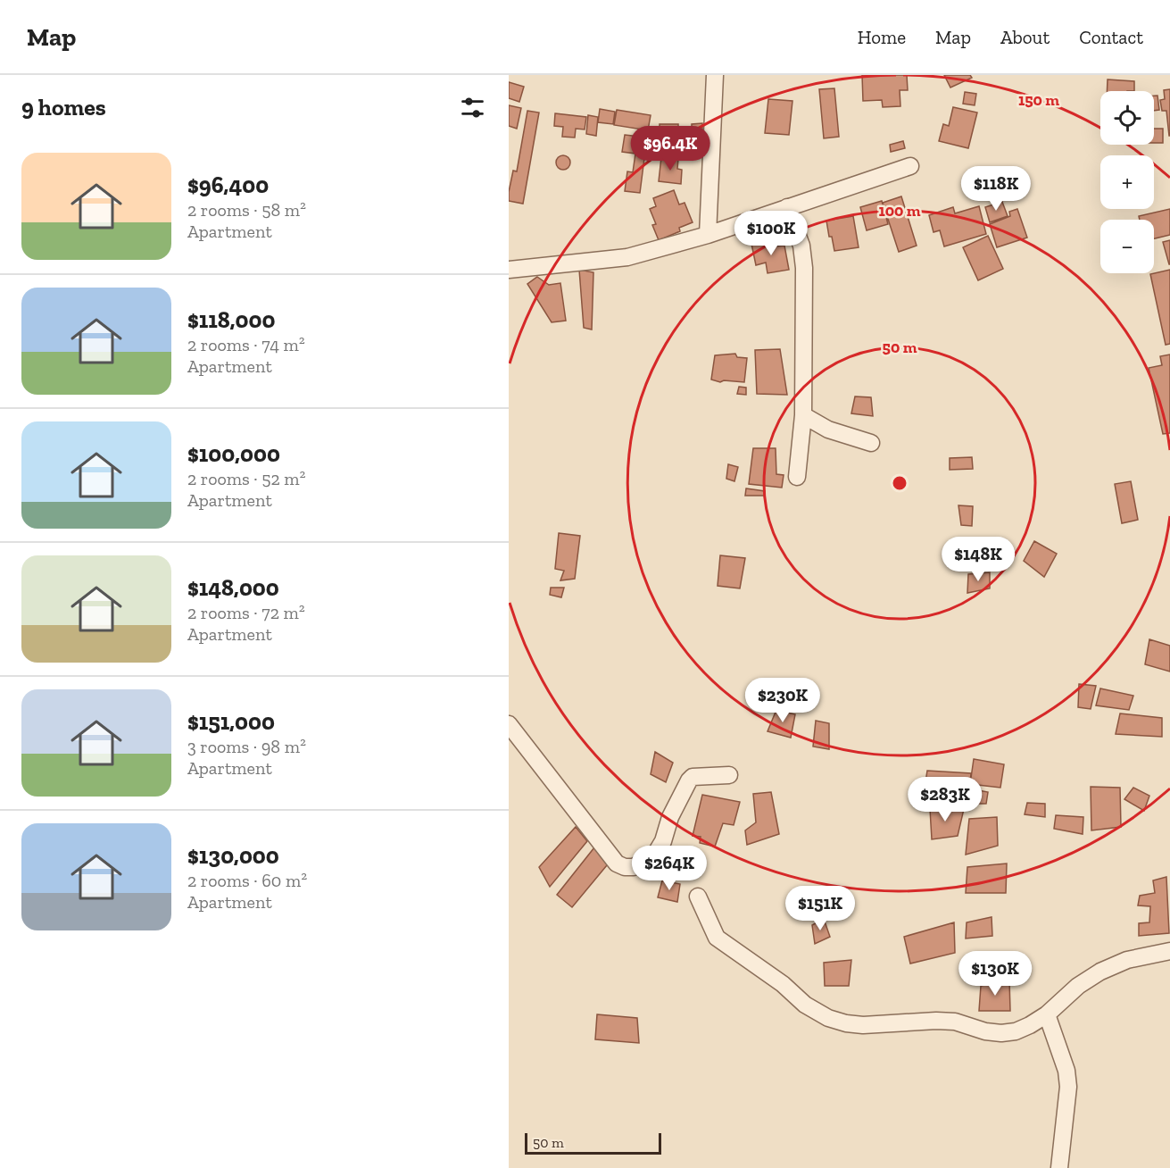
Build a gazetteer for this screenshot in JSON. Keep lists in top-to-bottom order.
{
  "scale_bar": "50 m",
  "page": {
    "header": "Map",
    "nav": [
      "Home",
      "Map",
      "About",
      "Contact"
    ],
    "heading": "9 homes",
    "map_buttons": ["+", "−"],
    "price": [
      "$96.4K",
      "$118K",
      "$100K",
      "$148K",
      "$230K",
      "$283K",
      "$264K",
      "$151K",
      "$130K"
    ],
    "list": [
      {
        "name": "$96,400",
        "note": "2 rooms · 58 m² · Apartment"
      },
      {
        "name": "$118,000",
        "note": "2 rooms · 74 m² · Apartment"
      },
      {
        "name": "$100,000",
        "note": "2 rooms · 52 m² · Apartment"
      },
      {
        "name": "$148,000",
        "note": "2 rooms · 72 m² · Apartment"
      },
      {
        "name": "$151,000",
        "note": "3 rooms · 98 m² · Apartment"
      },
      {
        "name": "$130,000",
        "note": "2 rooms · 60 m² · Apartment"
      }
    ],
    "scale": "50 m"
  },
  "rings": ["150 m", "100 m", "50 m"]
}
